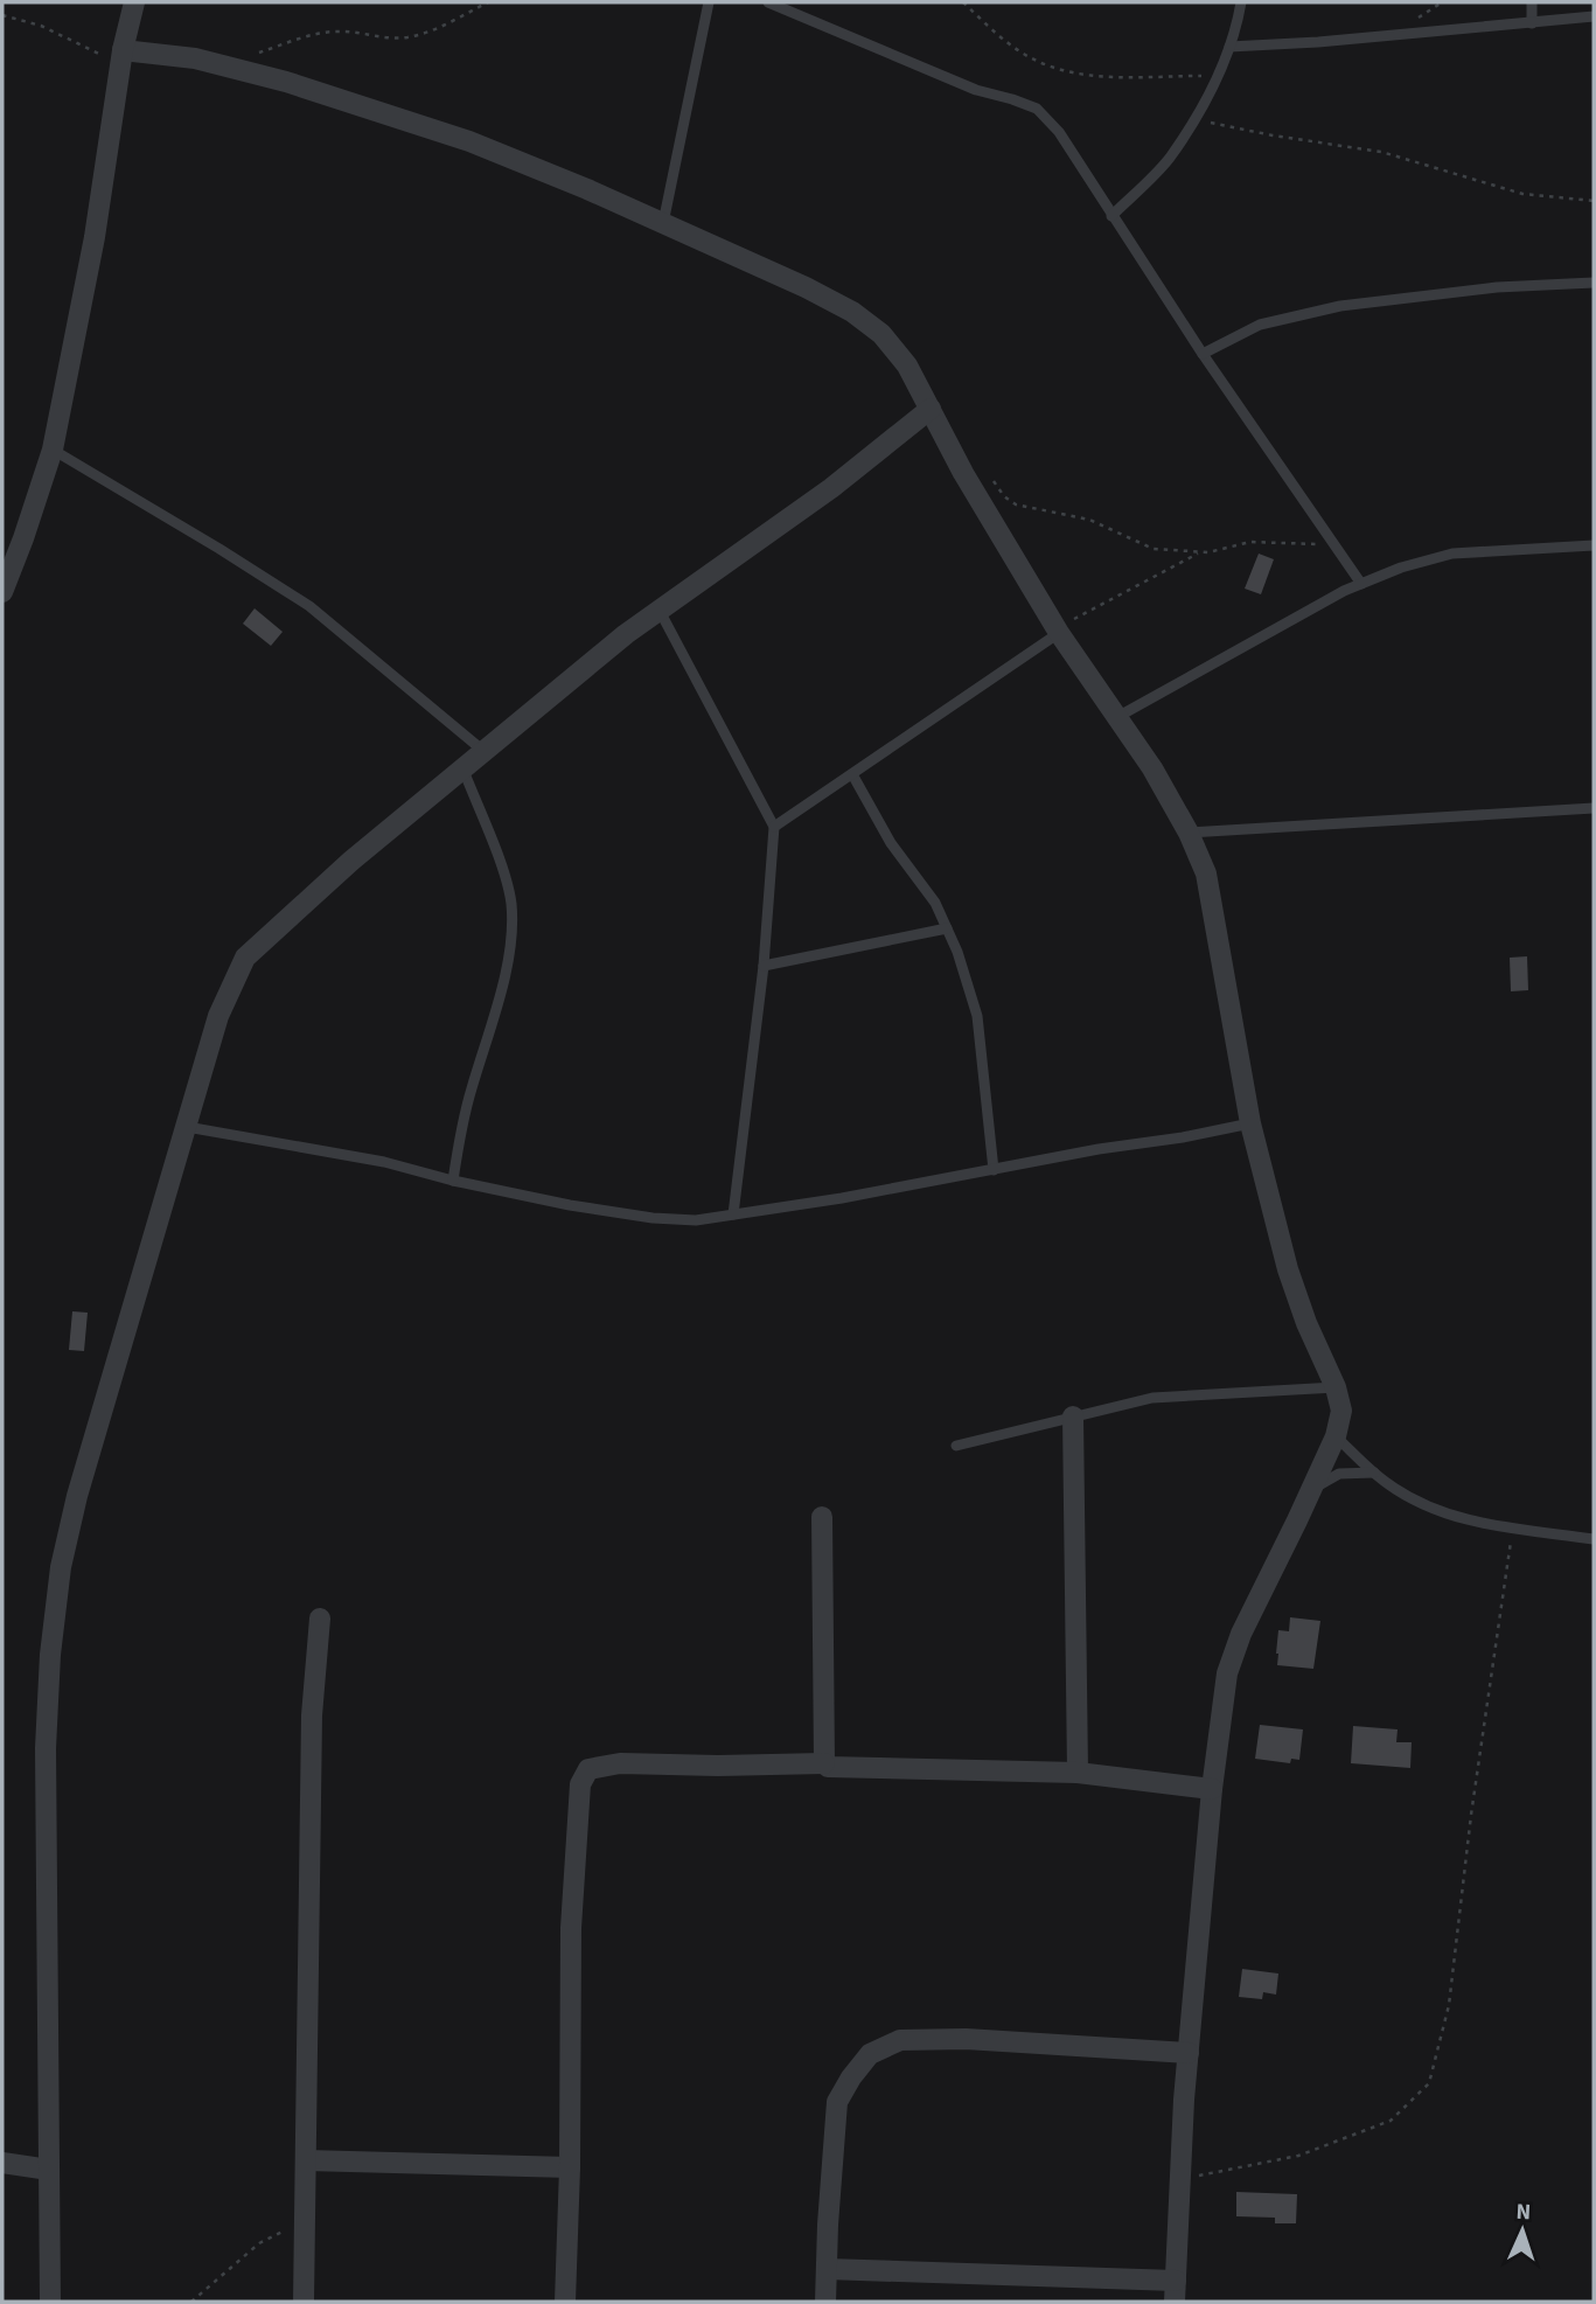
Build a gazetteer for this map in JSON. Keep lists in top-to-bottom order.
{
  "north": "top"
}
